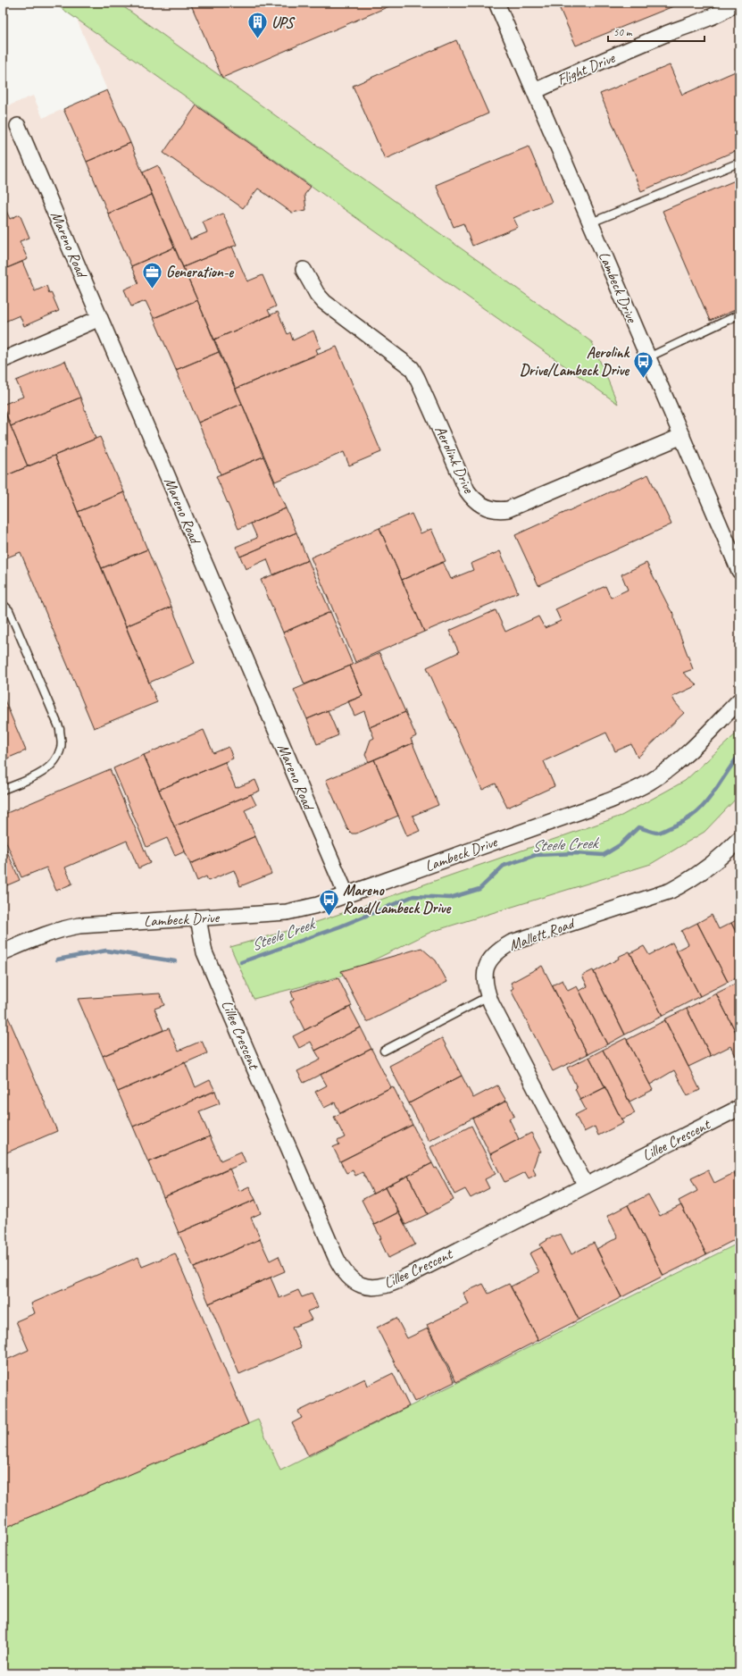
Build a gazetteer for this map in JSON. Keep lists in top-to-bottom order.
{
  "streets": {
    "street": [
      "Flight Drive",
      "Mareno Road",
      "Lambeck Drive",
      "Aerolink Drive",
      "Mallett Road",
      "Lillee Crescent"
    ]
  },
  "crossings": [
    ["Flight Drive", "Lambeck Drive"],
    ["Mareno Road", "Lambeck Drive"],
    ["Lambeck Drive", "Aerolink Drive"],
    ["Lambeck Drive", "Lillee Crescent"],
    ["Mallett Road", "Lillee Crescent"]
  ],
  "water": ["Steele Creek"],
  "places": {
    "building": ["UPS"],
    "office": ["Generation-e"],
    "bus stop": ["Aerolink Drive/Lambeck Drive", "Mareno Road/Lambeck Drive"]
  },
  "scale_bar": "50 m"
}
